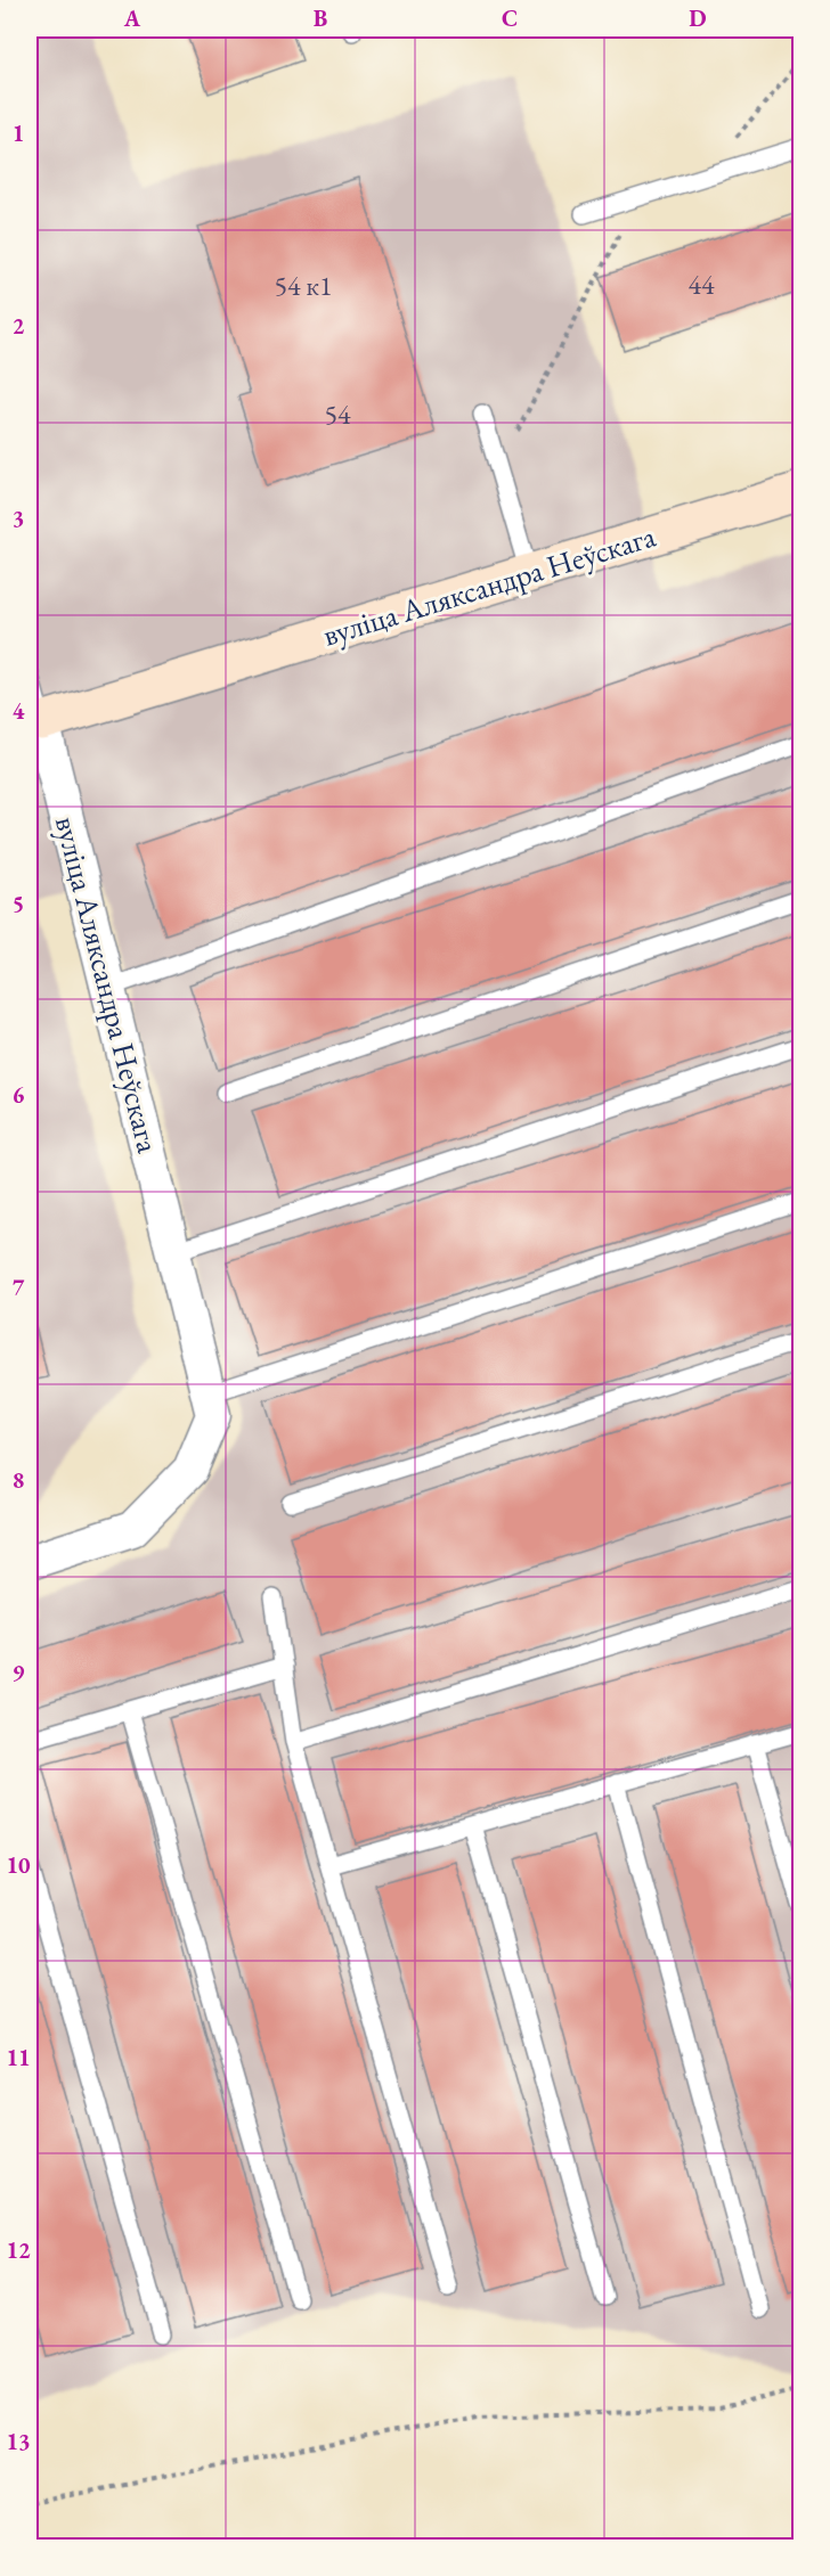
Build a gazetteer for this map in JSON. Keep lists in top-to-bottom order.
{
  "streets": {
    "street": ["вуліца Аляксандра Неўскага"]
  },
  "house_numbers": ["44", "54 к1", "54"],
  "grid": {
    "columns": [
      "A",
      "B",
      "C",
      "D"
    ],
    "rows": [
      "1",
      "2",
      "3",
      "4",
      "5",
      "6",
      "7",
      "8",
      "9",
      "10",
      "11",
      "12",
      "13"
    ]
  }
}
